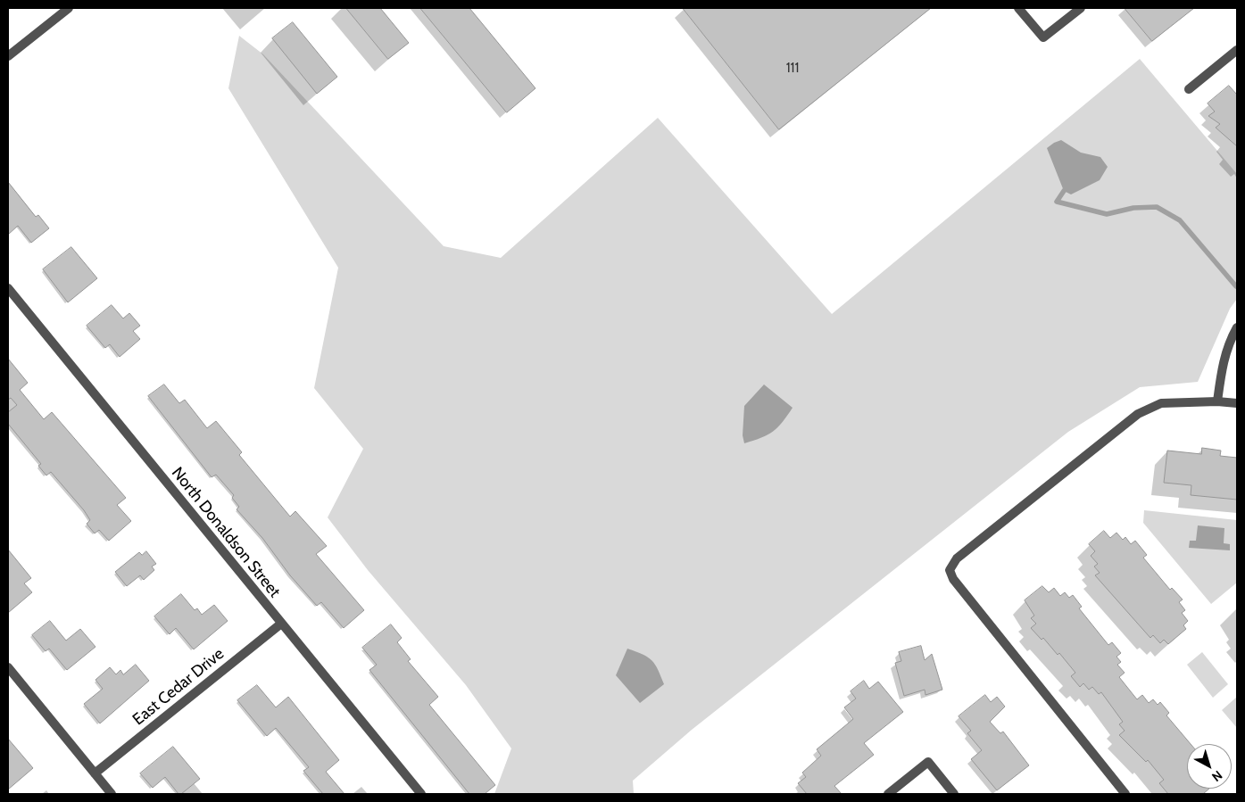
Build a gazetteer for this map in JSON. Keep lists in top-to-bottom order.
{
  "streets": {
    "street": ["North Donaldson Street", "East Cedar Drive"]
  },
  "crossings": [
    ["North Donaldson Street", "East Cedar Drive"]
  ],
  "house_numbers": ["111"],
  "north": "bottom right"
}
